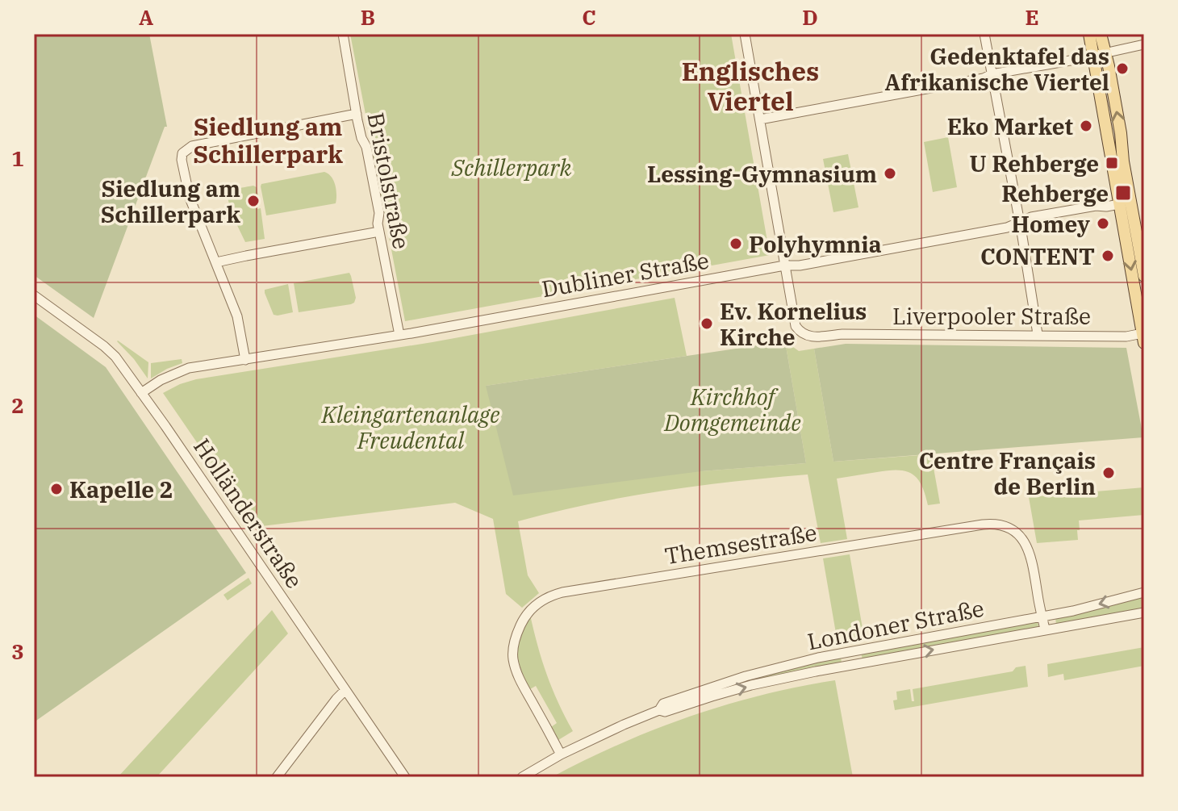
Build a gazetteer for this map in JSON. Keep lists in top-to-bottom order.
{
  "streets": {
    "street": [
      "Bristolstraße",
      "Dubliner Straße",
      "Liverpooler Straße",
      "Holländerstraße",
      "Themsestraße",
      "Londoner Straße"
    ]
  },
  "crossings": [
    ["Bristolstraße", "Dubliner Straße"],
    ["Dubliner Straße", "Liverpooler Straße"],
    ["Dubliner Straße", "Holländerstraße"],
    ["Themsestraße", "Londoner Straße"]
  ],
  "districts": ["Englisches Viertel", "Siedlung am Schillerpark"],
  "parks": ["Schillerpark", "Kirchhof Domgemeinde", "Kleingartenanlage Freudental"],
  "places": {
    "other": [
      "Gedenktafel das Afrikanische Viertel",
      "Eko Market",
      "Lessing-Gymnasium",
      "Siedlung am Schillerpark",
      "Homey",
      "Polyhymnia",
      "CONTENT",
      "Ev. Kornelius Kirche",
      "Centre Français de Berlin",
      "Kapelle 2"
    ],
    "transit": ["U Rehberge", "Rehberge"]
  },
  "grid": {
    "columns": [
      "A",
      "B",
      "C",
      "D",
      "E"
    ],
    "rows": ["1", "2", "3"]
  }
}
